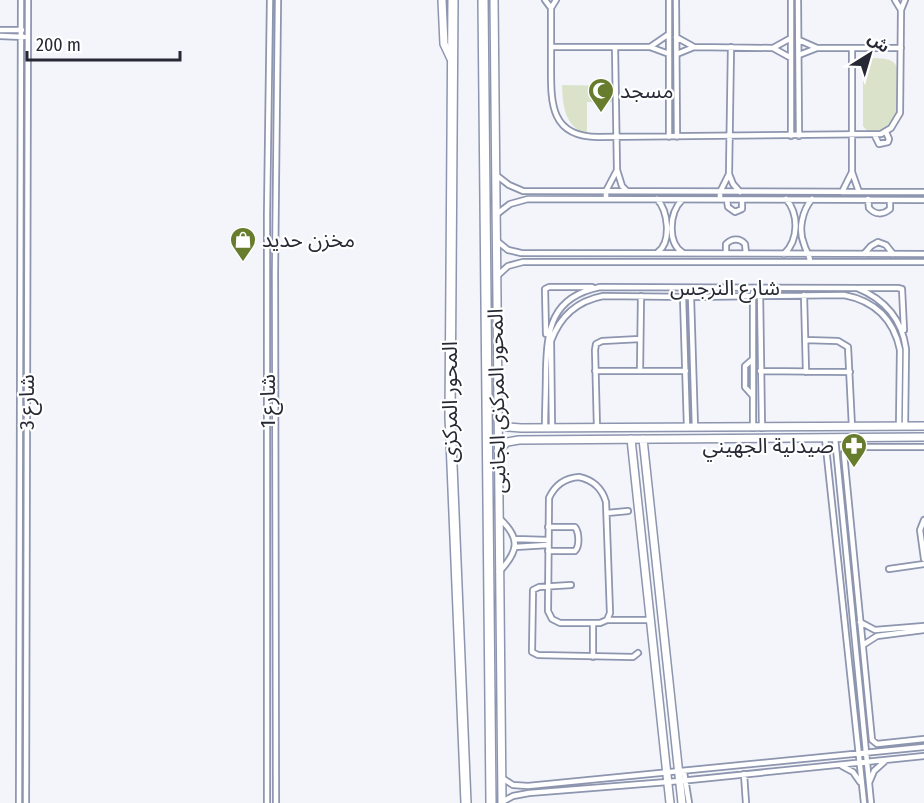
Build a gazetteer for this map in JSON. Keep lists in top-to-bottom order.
{
  "streets": {
    "highway": ["المحور المركزى"],
    "street": [
      "شارع النرجس",
      "شارع 1",
      "المحور المركزى الجانبى",
      "شارع 3"
    ]
  },
  "places": {
    "mosque": ["مسجد"],
    "shop": ["مخزن حديد"],
    "pharmacy": ["صيدلية الجهيني"]
  },
  "scale_bar": "200 m",
  "north": "top right"
}
